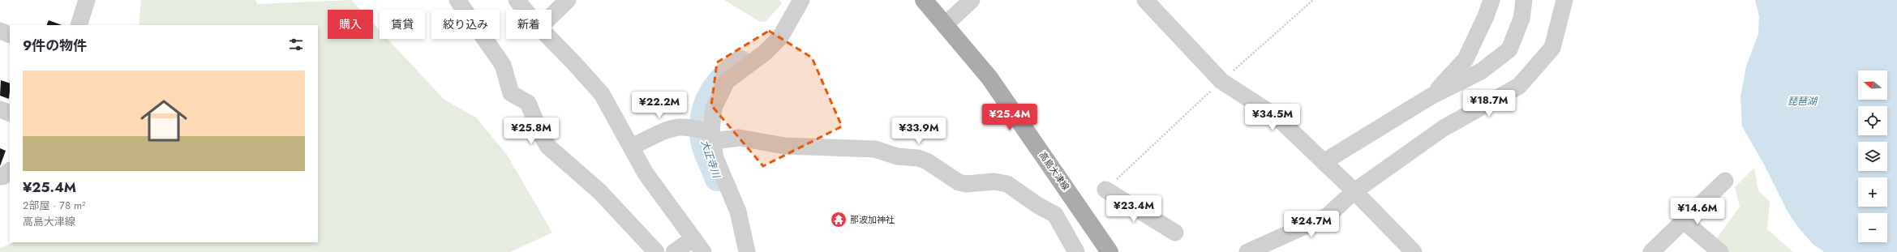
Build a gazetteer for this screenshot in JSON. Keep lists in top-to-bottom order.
{
  "streets": {
    "main road": ["高島大津線"]
  },
  "water": ["琵琶湖", "大正寺川"],
  "places": {
    "temple": ["那波加神社"]
  },
  "north": "left",
  "page": {
    "chip": [
      "購入",
      "賃貸",
      "絞り込み",
      "新着"
    ],
    "heading": "9件の物件",
    "list": [
      {
        "name": "¥25.4M",
        "note": "2部屋 · 78 m² · 高島大津線"
      }
    ],
    "map_buttons": ["+", "−"],
    "price": [
      "¥18.7M",
      "¥22.2M",
      "¥25.4M",
      "¥34.5M",
      "¥25.8M",
      "¥33.9M",
      "¥23.4M",
      "¥14.6M",
      "¥24.7M"
    ]
  }
}
